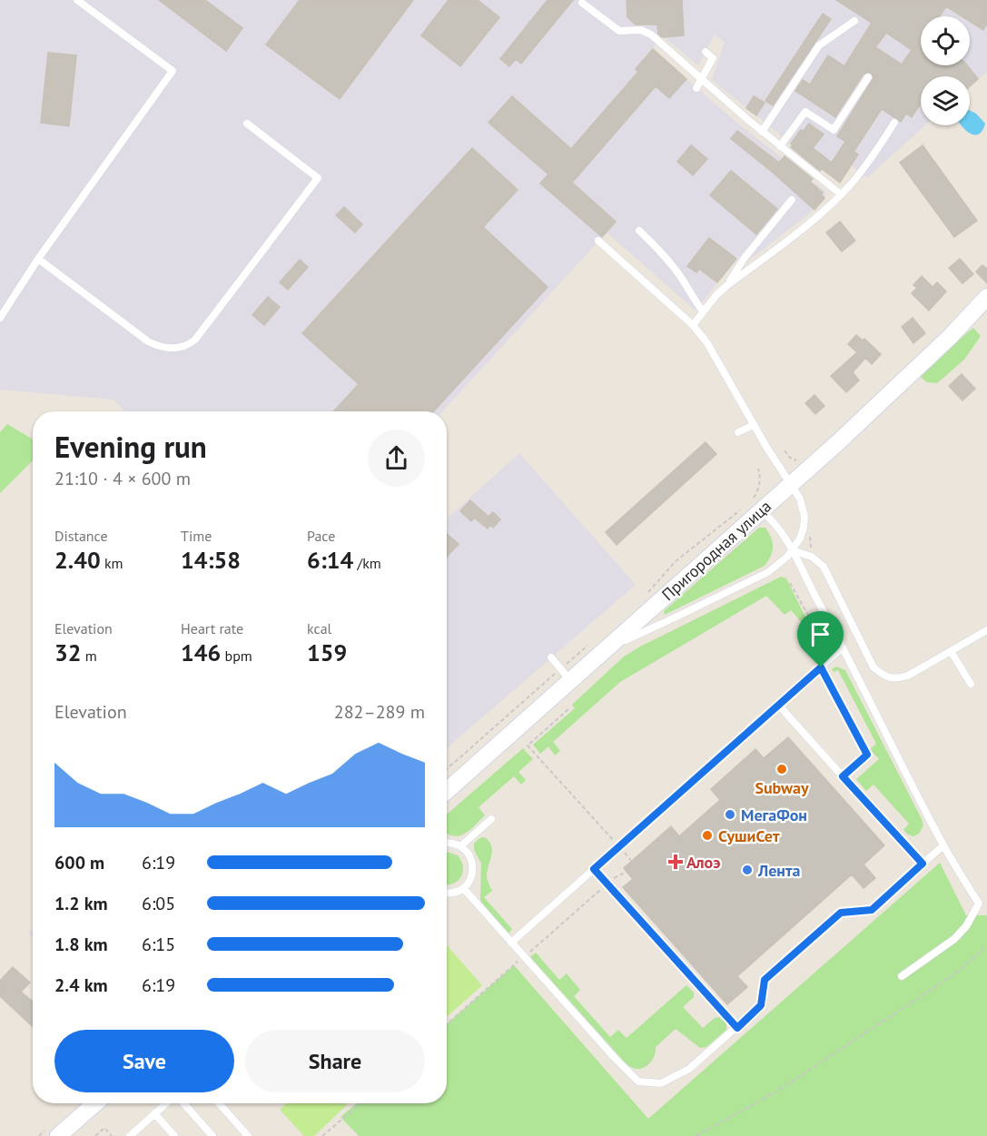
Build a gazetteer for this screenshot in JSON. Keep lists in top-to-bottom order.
{
  "streets": {
    "street": ["Пригородная улица"]
  },
  "places": {
    "other": [
      "Subway",
      "МегаФон",
      "СушиСет",
      "Лента"
    ],
    "health": ["Алоэ"]
  },
  "page": {
    "heading": ["Evening run", "21:10 · 4 × 600 m"],
    "stats": [
      ["Distance", "2.40 km"],
      ["Time", "14:58"],
      ["Pace", "6:14 /km"],
      ["Elevation", "32 m"],
      ["Heart rate", "146 bpm"],
      ["kcal", "159"]
    ],
    "chart": ["Elevation", "282–289 m"],
    "list": [
      {
        "name": "600 m",
        "note": "6:19"
      },
      {
        "name": "1.2 km",
        "note": "6:05"
      },
      {
        "name": "1.8 km",
        "note": "6:15"
      },
      {
        "name": "2.4 km",
        "note": "6:19"
      }
    ],
    "buttons": ["Save", "Share"]
  }
}
